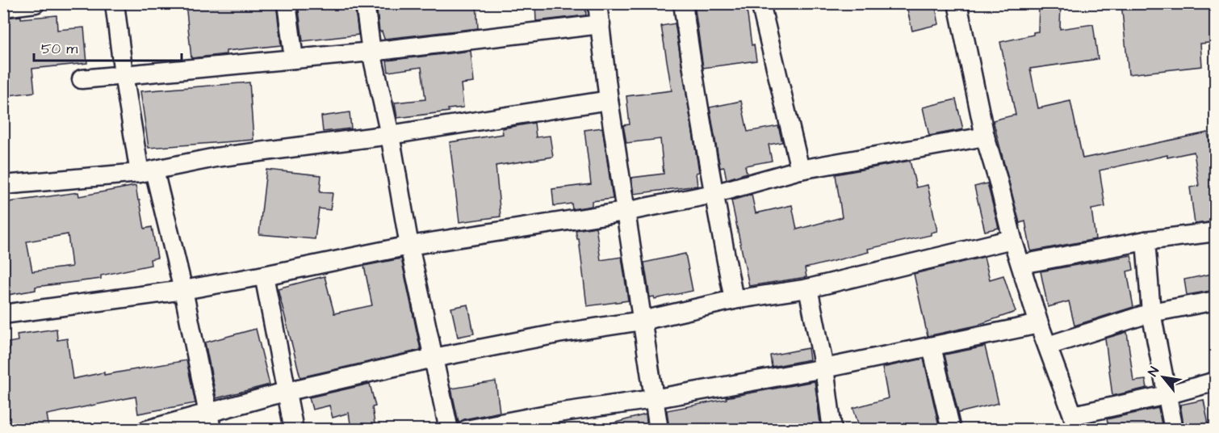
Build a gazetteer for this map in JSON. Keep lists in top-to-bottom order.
{
  "scale_bar": "50 m",
  "north": "top left"
}
